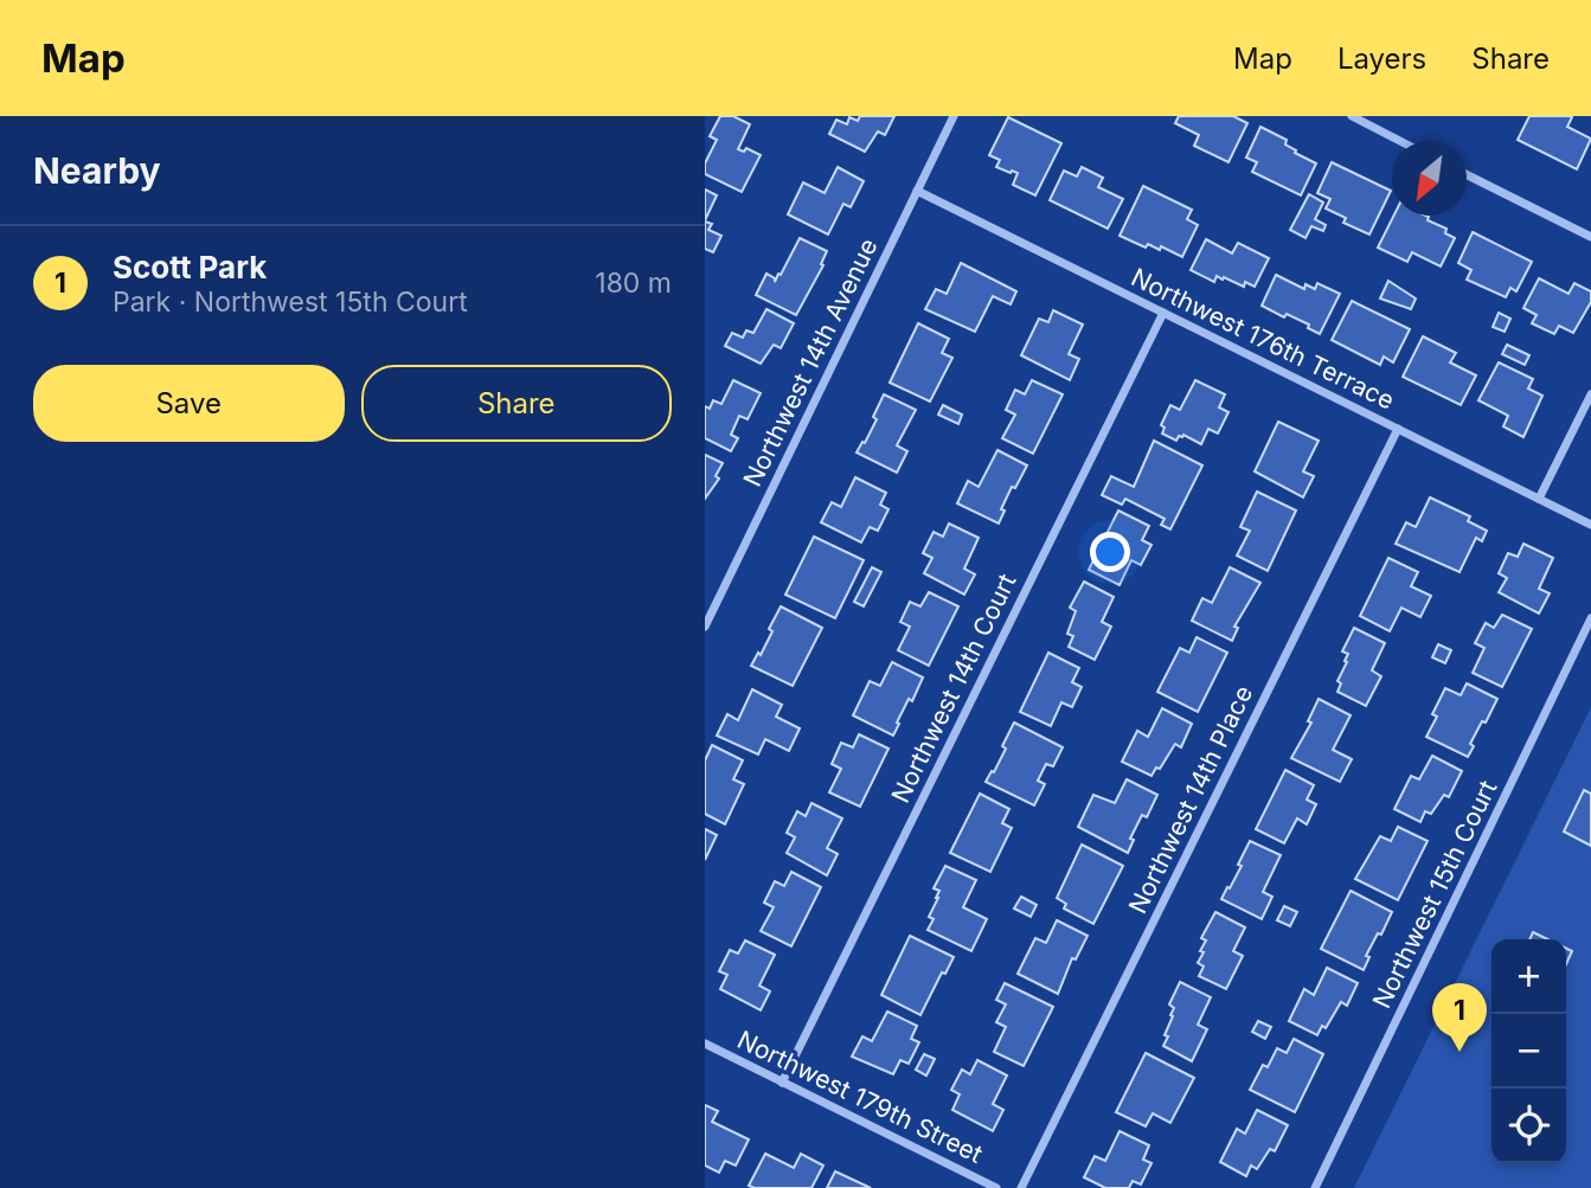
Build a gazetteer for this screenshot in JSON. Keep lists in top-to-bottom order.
{
  "streets": {
    "street": [
      "Northwest 176th Terrace",
      "Northwest 14th Avenue",
      "Northwest 14th Court",
      "Northwest 14th Place",
      "Northwest 15th Court",
      "Northwest 179th Street"
    ]
  },
  "crossings": [
    ["Northwest 176th Terrace", "Northwest 14th Avenue"],
    ["Northwest 176th Terrace", "Northwest 14th Court"],
    ["Northwest 176th Terrace", "Northwest 14th Place"],
    ["Northwest 14th Court", "Northwest 179th Street"]
  ],
  "north": "bottom left",
  "page": {
    "header": "Map",
    "nav": ["Map", "Layers", "Share"],
    "heading": "Nearby",
    "list": [
      {
        "mark": "1",
        "name": "Scott Park",
        "note": "Park · Northwest 15th Court",
        "value": "180 m"
      }
    ],
    "buttons": ["Save", "Share"],
    "map_buttons": ["+", "−"],
    "pins": "1"
  }
}
